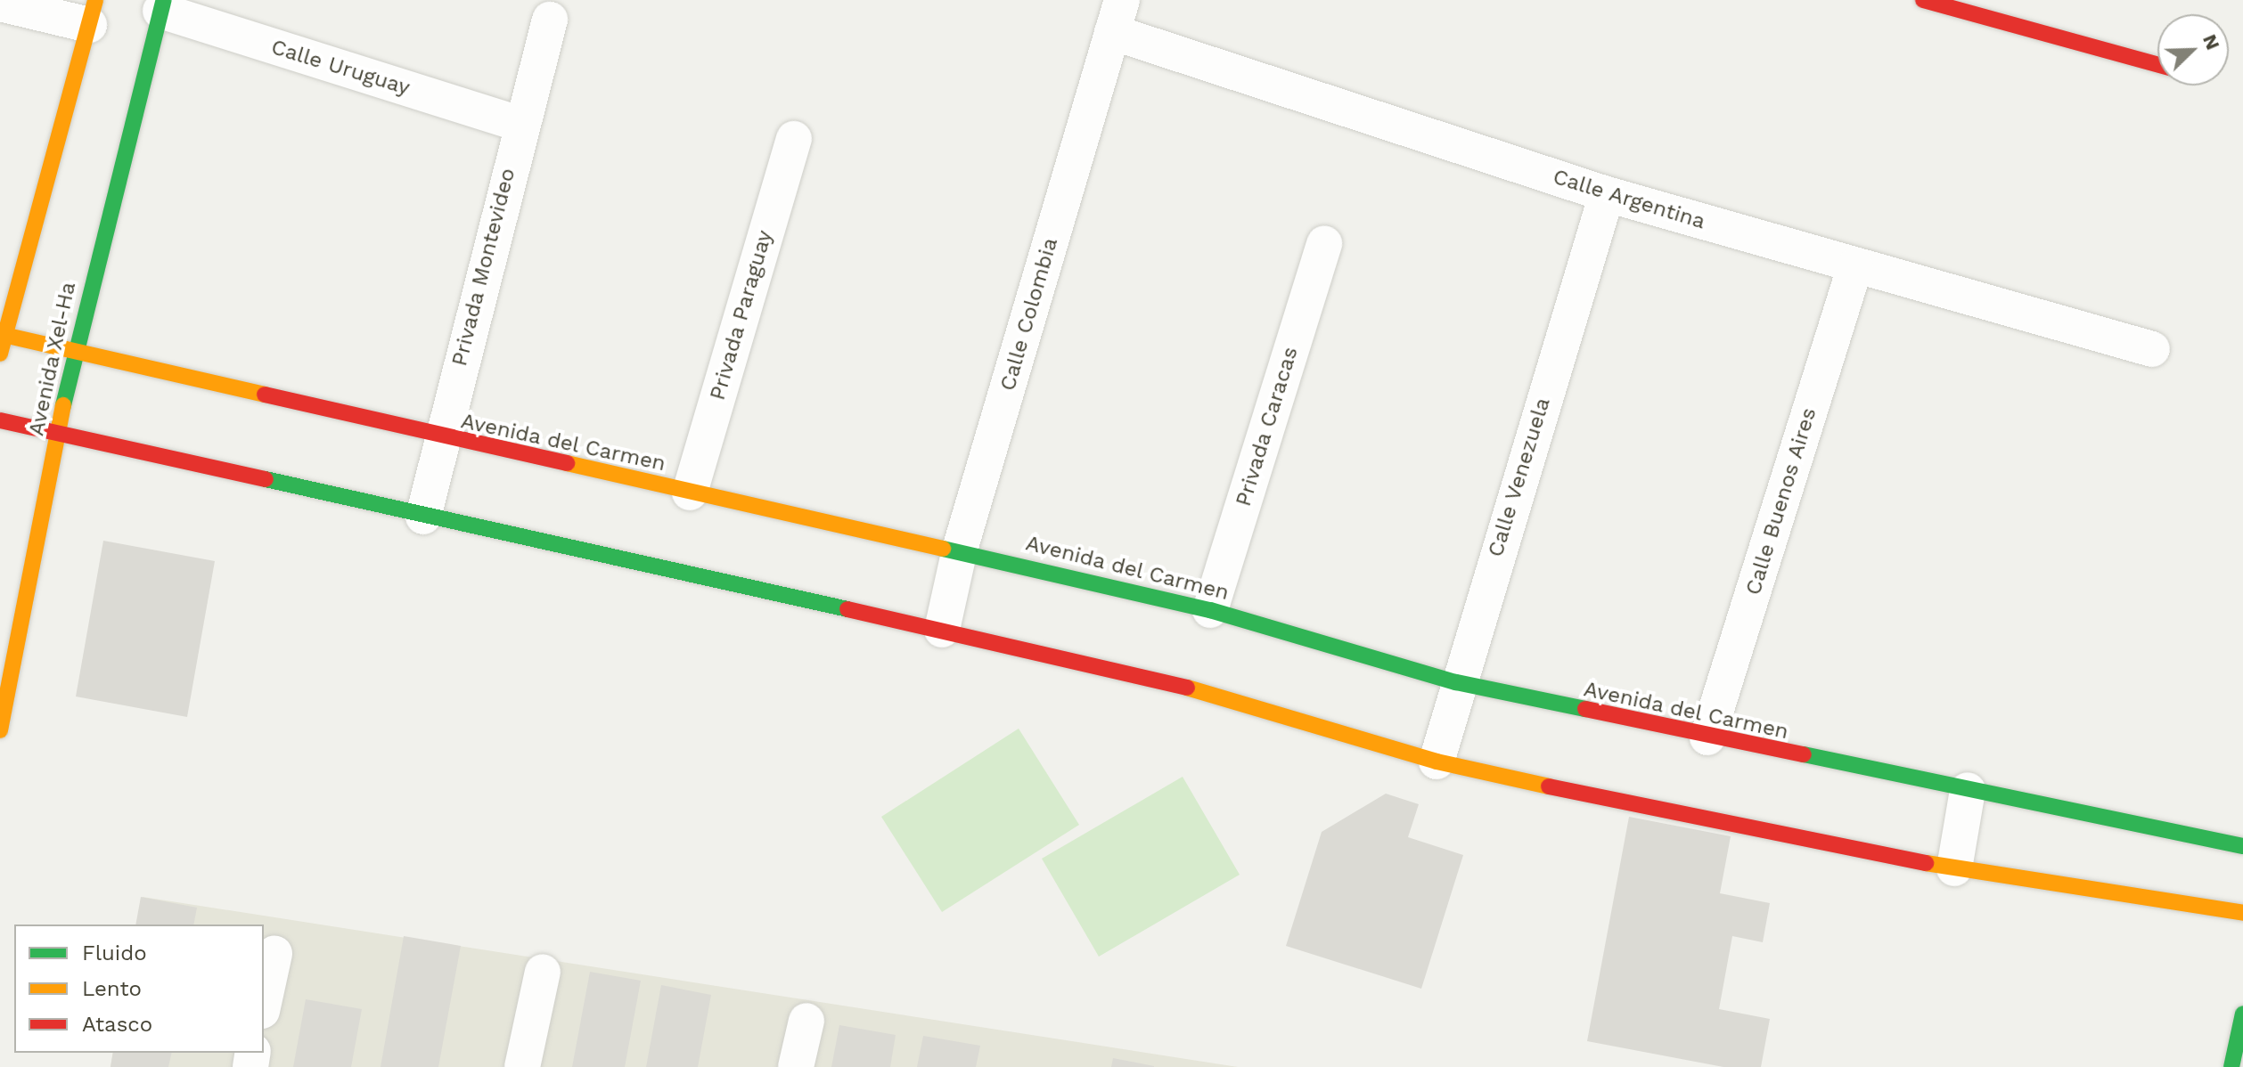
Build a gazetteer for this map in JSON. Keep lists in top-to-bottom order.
{
  "streets": {
    "street": [
      "Calle Uruguay",
      "Calle Argentina",
      "Privada Montevideo",
      "Calle Colombia",
      "Privada Paraguay",
      "Avenida Xel-Ha",
      "Privada Caracas",
      "Avenida del Carmen",
      "Calle Venezuela",
      "Calle Buenos Aires"
    ]
  },
  "crossings": [
    ["Calle Uruguay", "Privada Montevideo"],
    ["Calle Uruguay", "Avenida Xel-Ha"],
    ["Calle Argentina", "Calle Colombia"],
    ["Calle Argentina", "Calle Venezuela"],
    ["Calle Argentina", "Calle Buenos Aires"],
    ["Privada Montevideo", "Avenida del Carmen"],
    ["Calle Colombia", "Avenida del Carmen"],
    ["Privada Paraguay", "Avenida del Carmen"],
    ["Avenida Xel-Ha", "Avenida del Carmen"],
    ["Privada Caracas", "Avenida del Carmen"],
    ["Avenida del Carmen", "Calle Venezuela"],
    ["Avenida del Carmen", "Calle Buenos Aires"]
  ],
  "legend": ["Fluido", "Lento", "Atasco"],
  "north": "top right"
}
